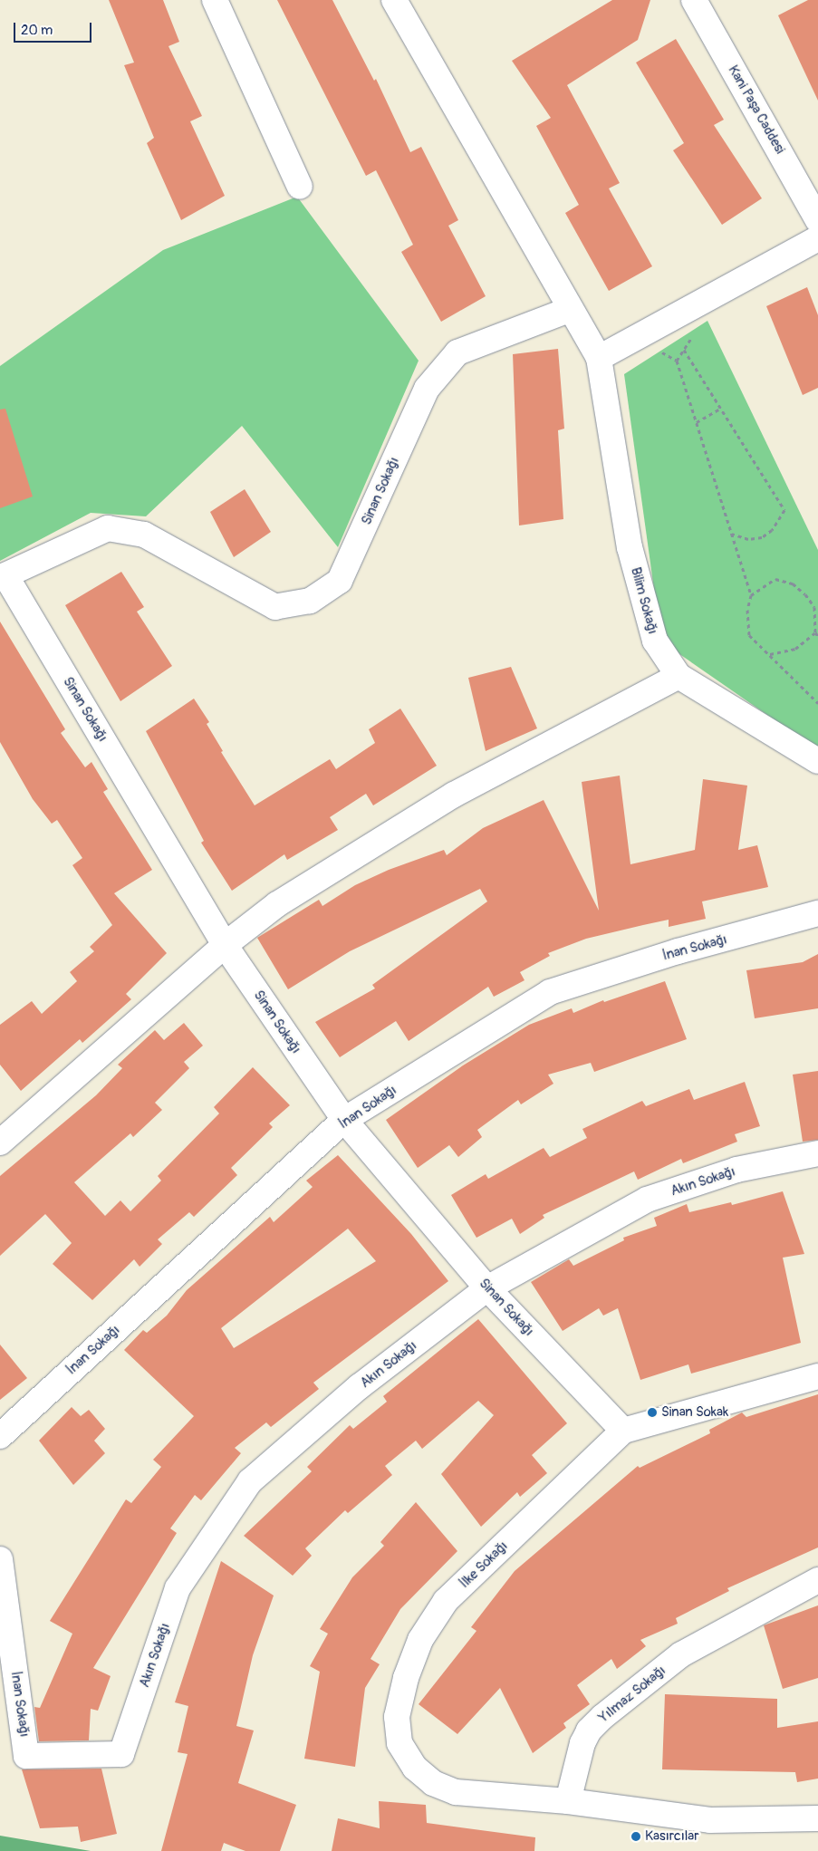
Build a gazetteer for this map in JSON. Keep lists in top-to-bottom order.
{
  "streets": {
    "street": [
      "Kani Paşa Caddesi",
      "Sinan Sokağı",
      "Bilim Sokağı",
      "İnan Sokağı",
      "Akın Sokağı",
      "İlke Sokağı",
      "Yılmaz Sokağı"
    ]
  },
  "crossings": [
    ["Sinan Sokağı", "İnan Sokağı"],
    ["Sinan Sokağı", "Akın Sokağı"],
    ["Sinan Sokağı", "İlke Sokağı"],
    ["İnan Sokağı", "Akın Sokağı"],
    ["İlke Sokağı", "Yılmaz Sokağı"]
  ],
  "places": ["Sinan Sokak", "Kasırcılar"],
  "scale_bar": "20 m"
}
